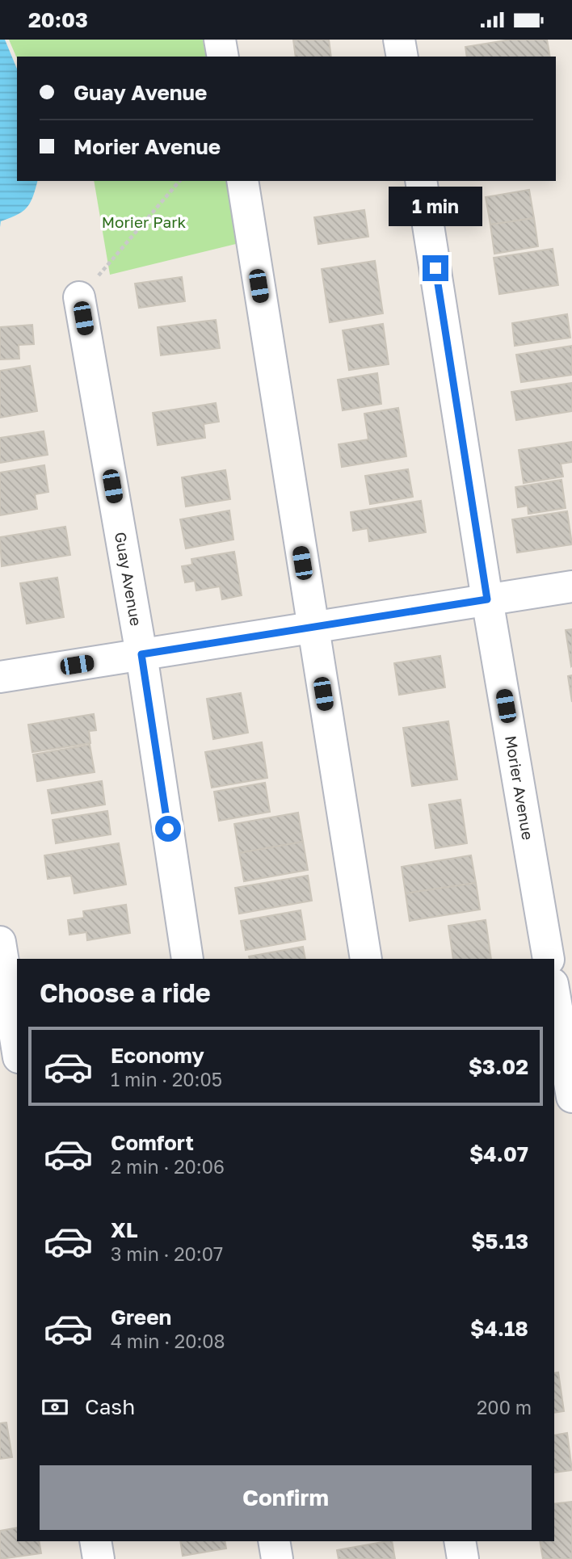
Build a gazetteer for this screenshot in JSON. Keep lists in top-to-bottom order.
{
  "streets": {
    "street": ["Guay Avenue", "Morier Avenue"]
  },
  "parks": ["Morier Park"],
  "page": {
    "status": "20:03",
    "banner": ["Guay Avenue", "Morier Avenue"],
    "bubble": "1 min",
    "heading": "Choose a ride",
    "list": [
      {
        "name": "Economy",
        "note": "1 min · 20:05",
        "value": "$3.02"
      },
      {
        "name": "Comfort",
        "note": "2 min · 20:06",
        "value": "$4.07"
      },
      {
        "name": "XL",
        "note": "3 min · 20:07",
        "value": "$5.13"
      },
      {
        "name": "Green",
        "note": "4 min · 20:08",
        "value": "$4.18"
      }
    ],
    "pay": ["Cash", "200 m"],
    "buttons": "Confirm"
  }
}
